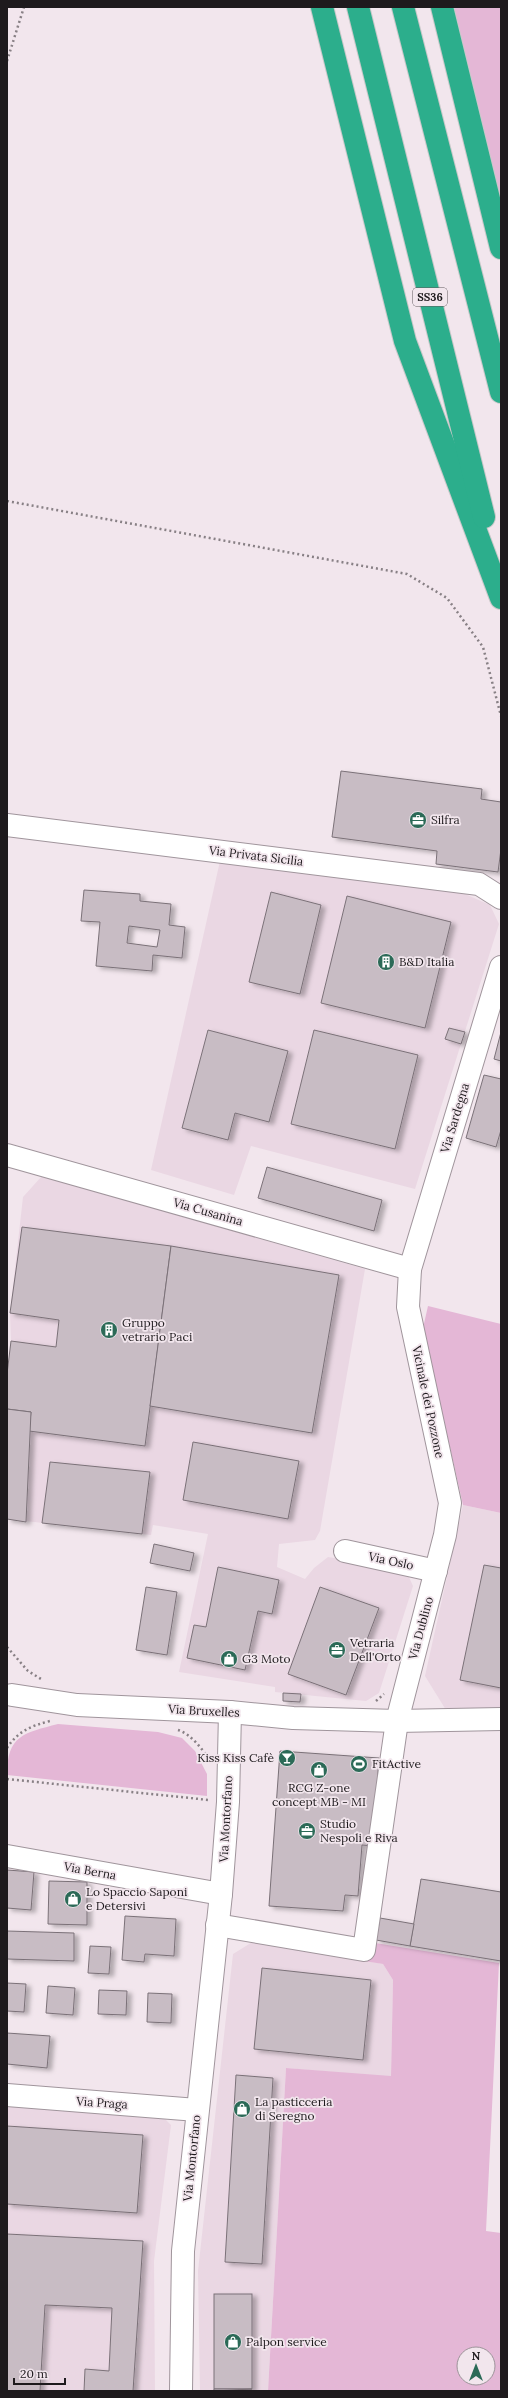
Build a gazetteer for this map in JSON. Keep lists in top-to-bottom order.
{
  "streets": {
    "highway": ["SS36"],
    "street": [
      "Via Privata Sicilia",
      "Via Sardegna",
      "Via Cusanina",
      "Vicinale dei Pozzone",
      "Via Oslo",
      "Via Dublino",
      "Via Bruxelles",
      "Via Montorfano",
      "Via Berna",
      "Via Praga"
    ]
  },
  "crossings": [
    ["Via Sardegna", "Via Cusanina"],
    ["Via Sardegna", "Vicinale dei Pozzone"],
    ["Via Cusanina", "Vicinale dei Pozzone"],
    ["Vicinale dei Pozzone", "Via Dublino"],
    ["Via Oslo", "Via Dublino"],
    ["Via Dublino", "Via Bruxelles"],
    ["Via Bruxelles", "Via Montorfano"],
    ["Via Montorfano", "Via Berna"],
    ["Via Montorfano", "Via Praga"]
  ],
  "places": {
    "office": ["Silfra", "Vetraria Dell'Orto", "Studio Nespoli e Riva"],
    "building": ["B&D Italia", "Gruppo vetrario Paci"],
    "shop": [
      "G3 Moto",
      "RCG Z-one concept MB - MI",
      "Lo Spaccio Saponi e Detersivi",
      "La pasticceria di Seregno",
      "Palpon service"
    ],
    "bar": ["Kiss Kiss Cafè"],
    "sports": ["FitActive"]
  },
  "scale_bar": "20 m",
  "north": "top"
}
